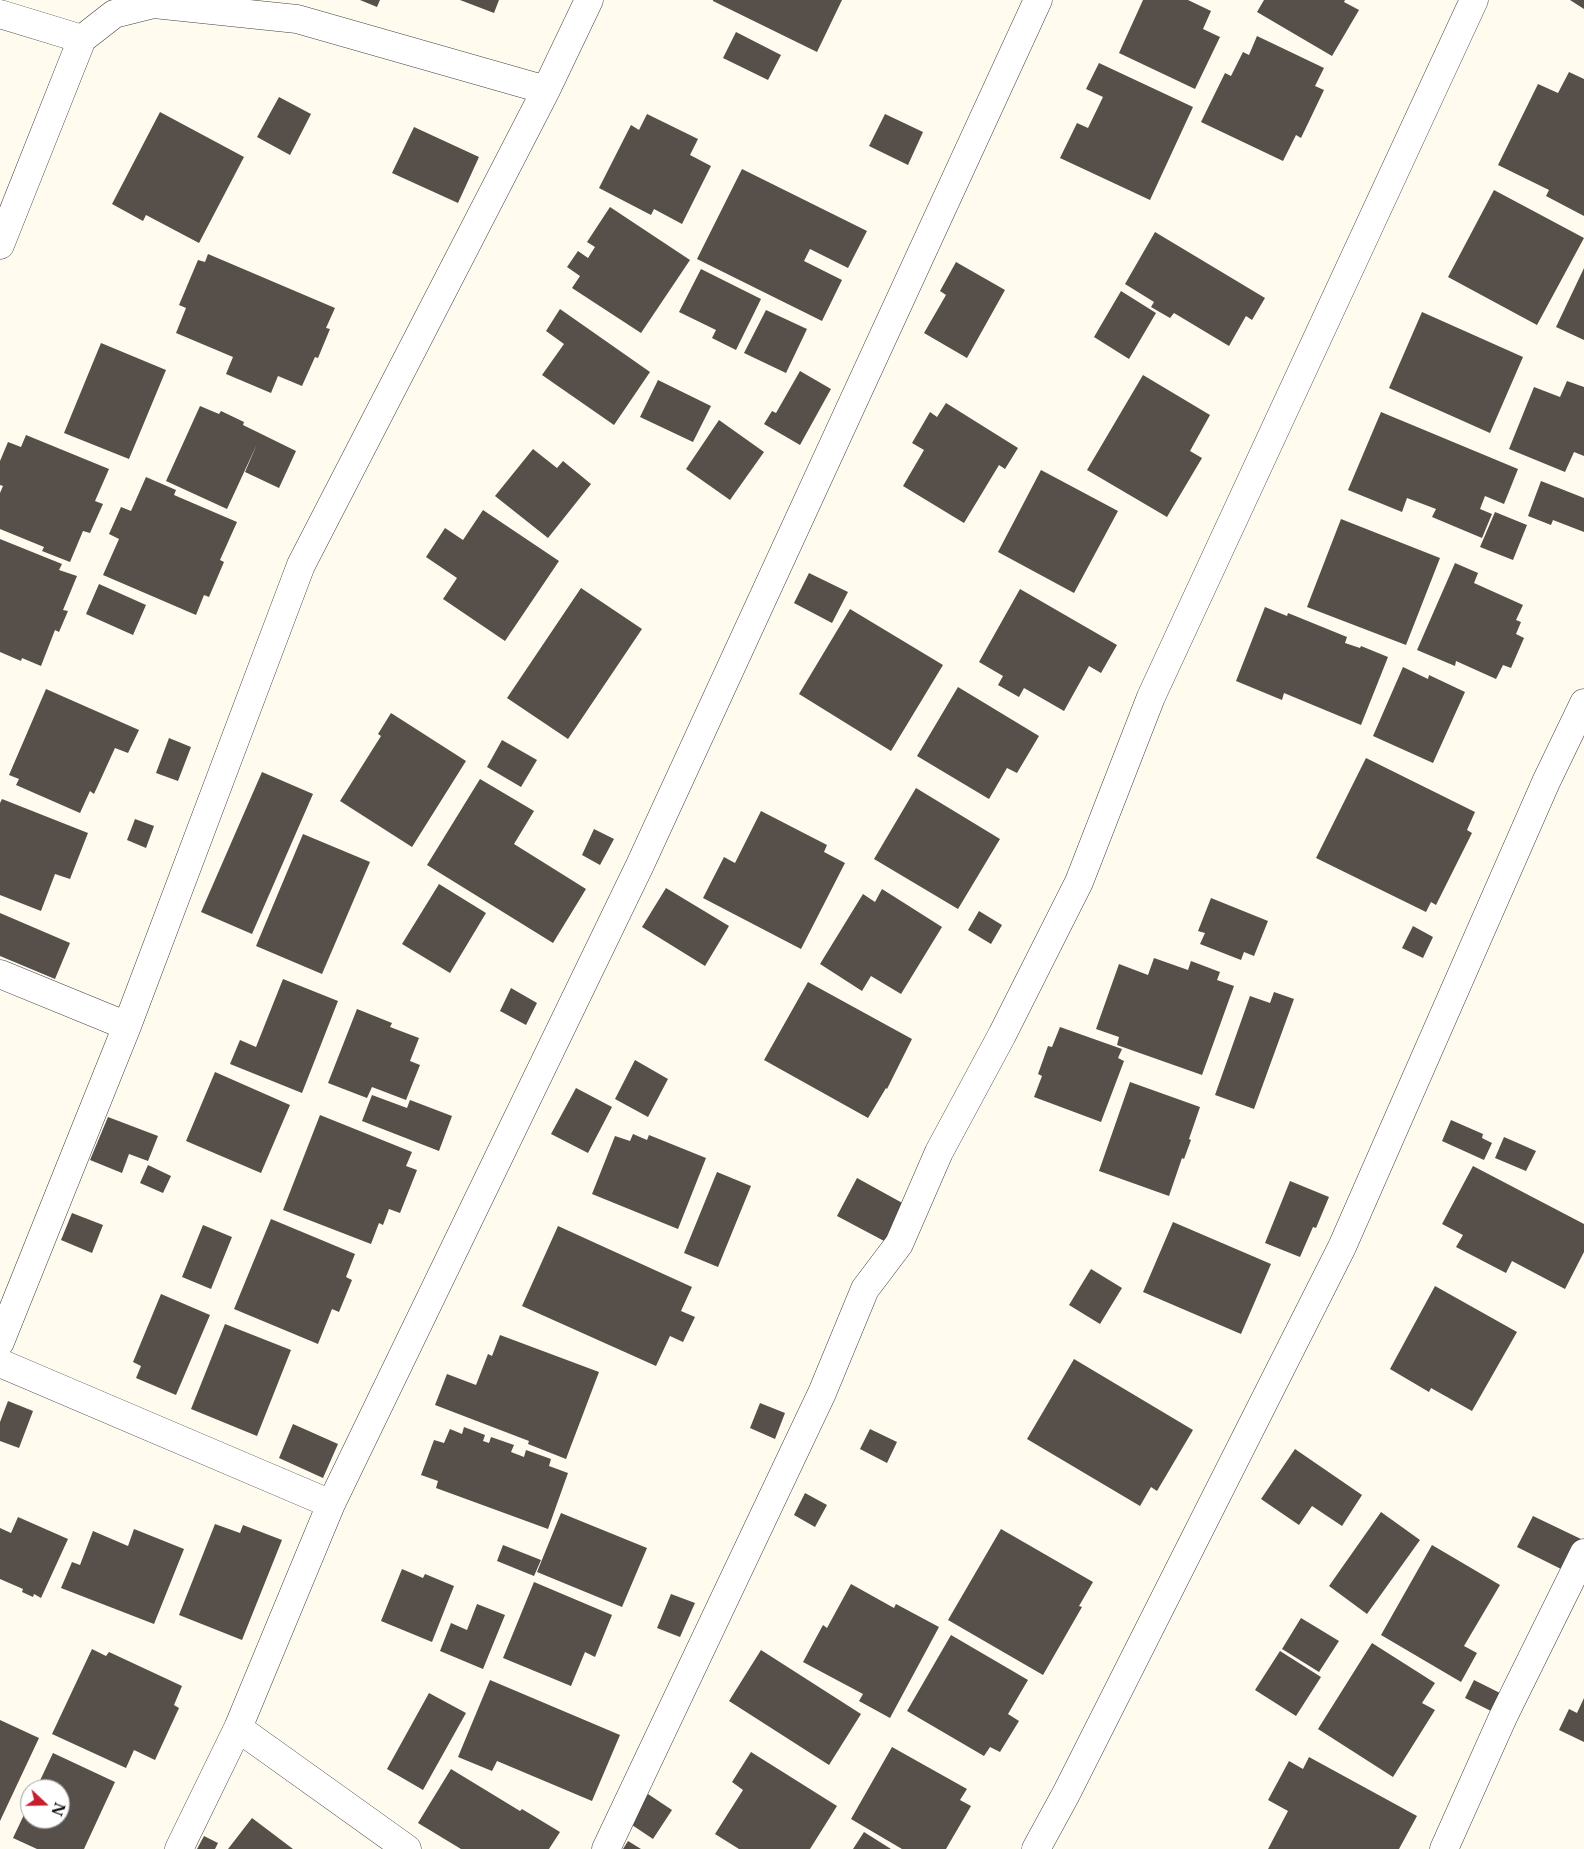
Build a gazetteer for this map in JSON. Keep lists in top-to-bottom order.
{
  "north": "right"
}
